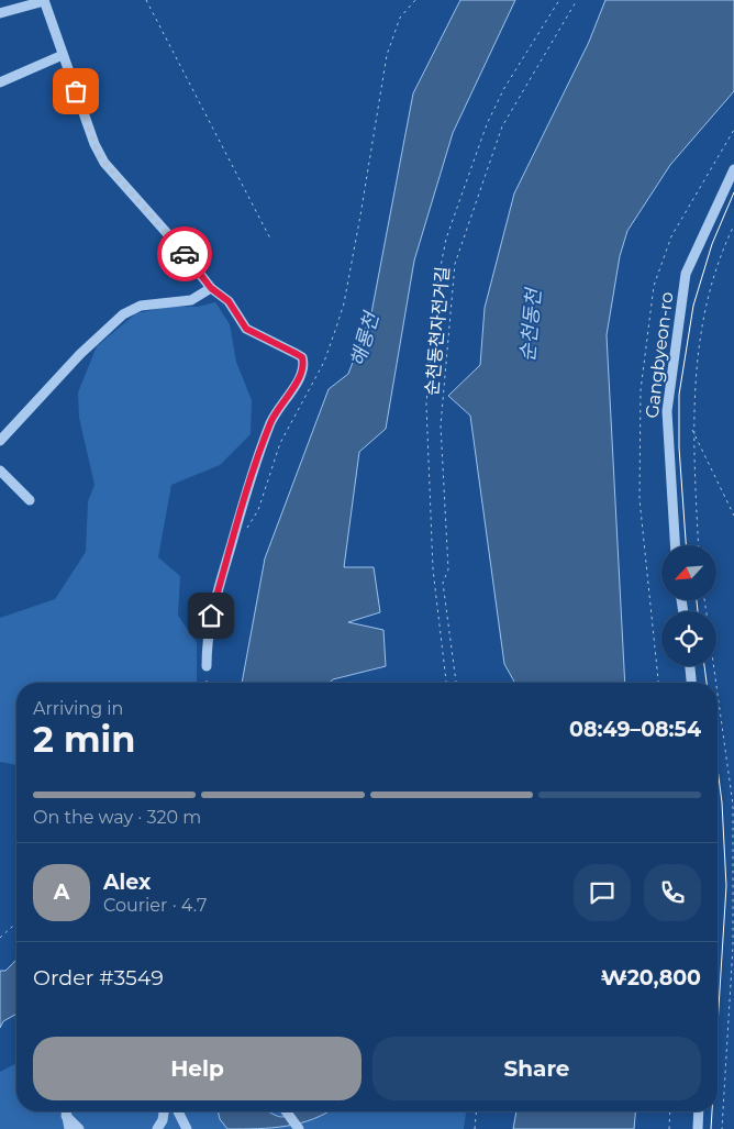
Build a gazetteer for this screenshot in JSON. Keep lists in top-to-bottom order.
{
  "streets": {
    "street": ["Gangbyeon-ro"],
    "path": ["순천동천자전거길"]
  },
  "water": ["순천동천", "해룡천"],
  "north": "bottom left",
  "page": {
    "heading": ["2 min", "Arriving in", "08:49–08:54"],
    "panel": [
      "Alex",
      "Courier · 4.7",
      "Order #3549",
      "₩20,800"
    ],
    "bar": "On the way · 320 m",
    "round": "A",
    "buttons": ["Help", "Share"]
  }
}
